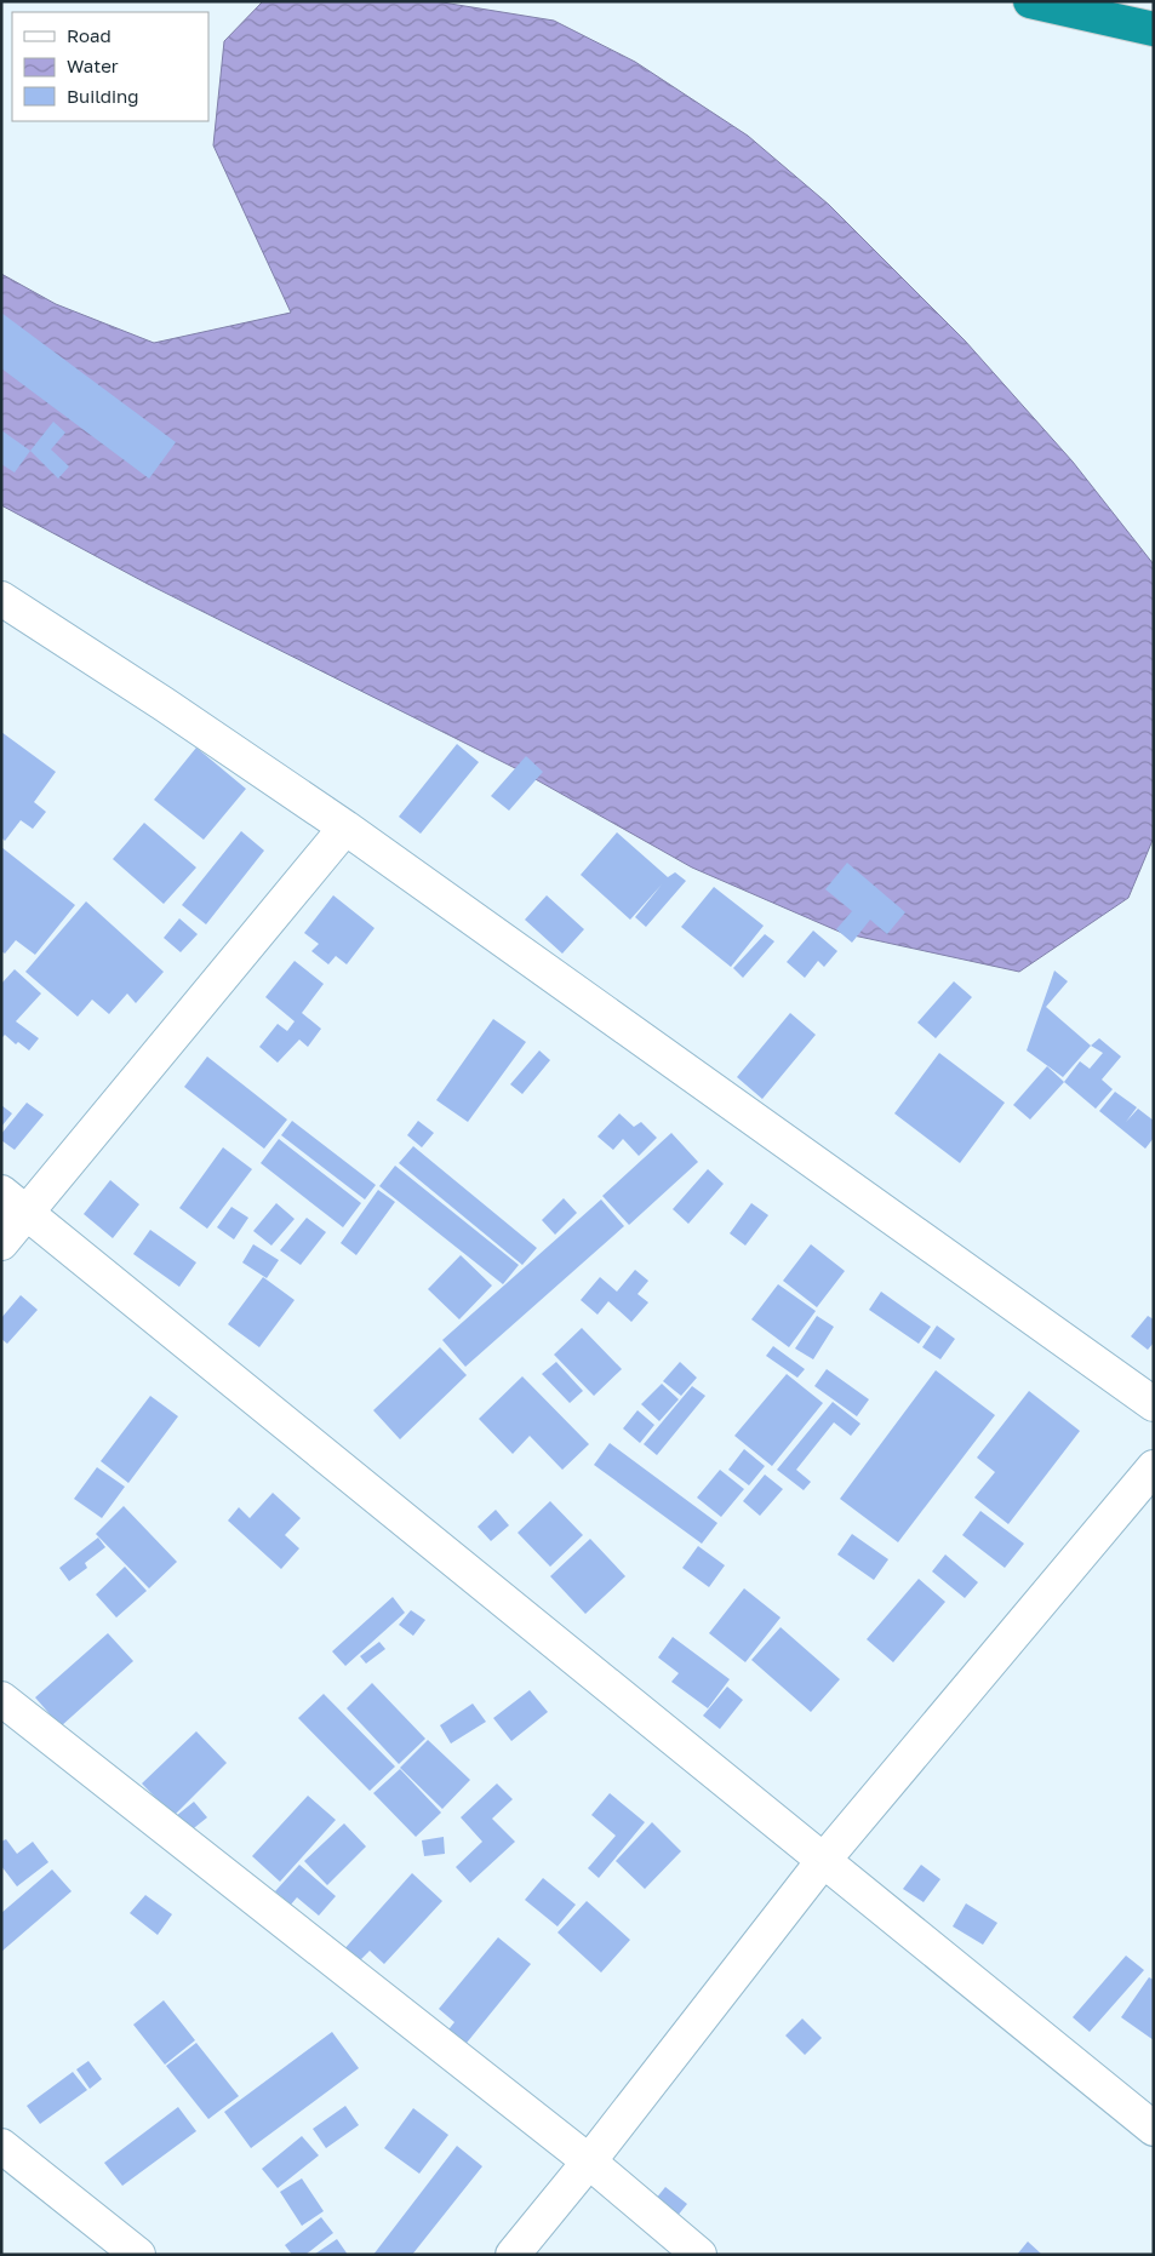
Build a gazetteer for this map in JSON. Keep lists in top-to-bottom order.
{
  "legend": ["Road", "Water", "Building"]
}
